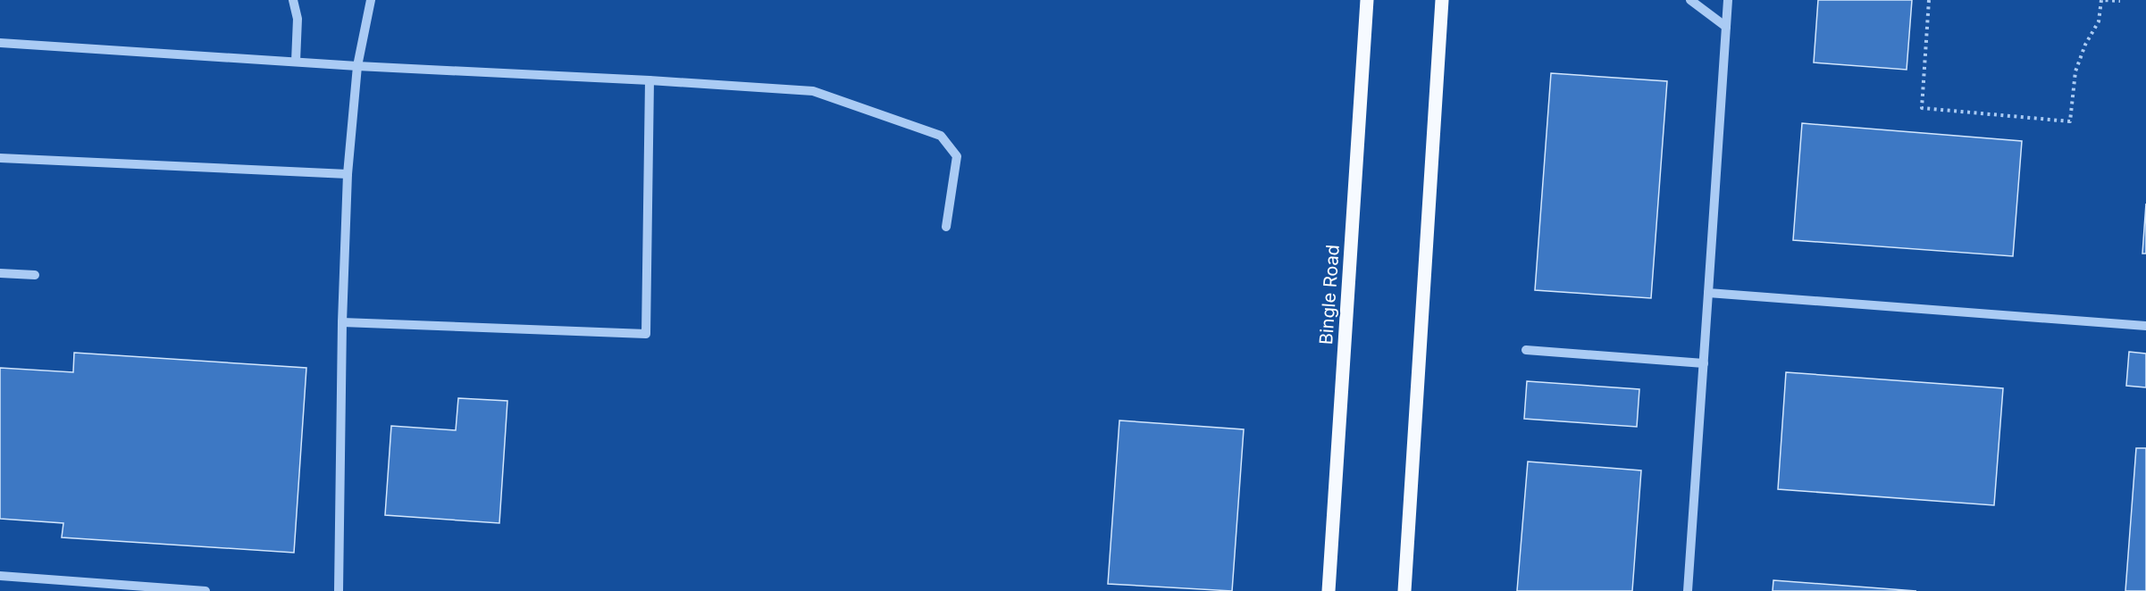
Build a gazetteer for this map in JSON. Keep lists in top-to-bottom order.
{
  "streets": {
    "main road": ["Bingle Road"]
  }
}
